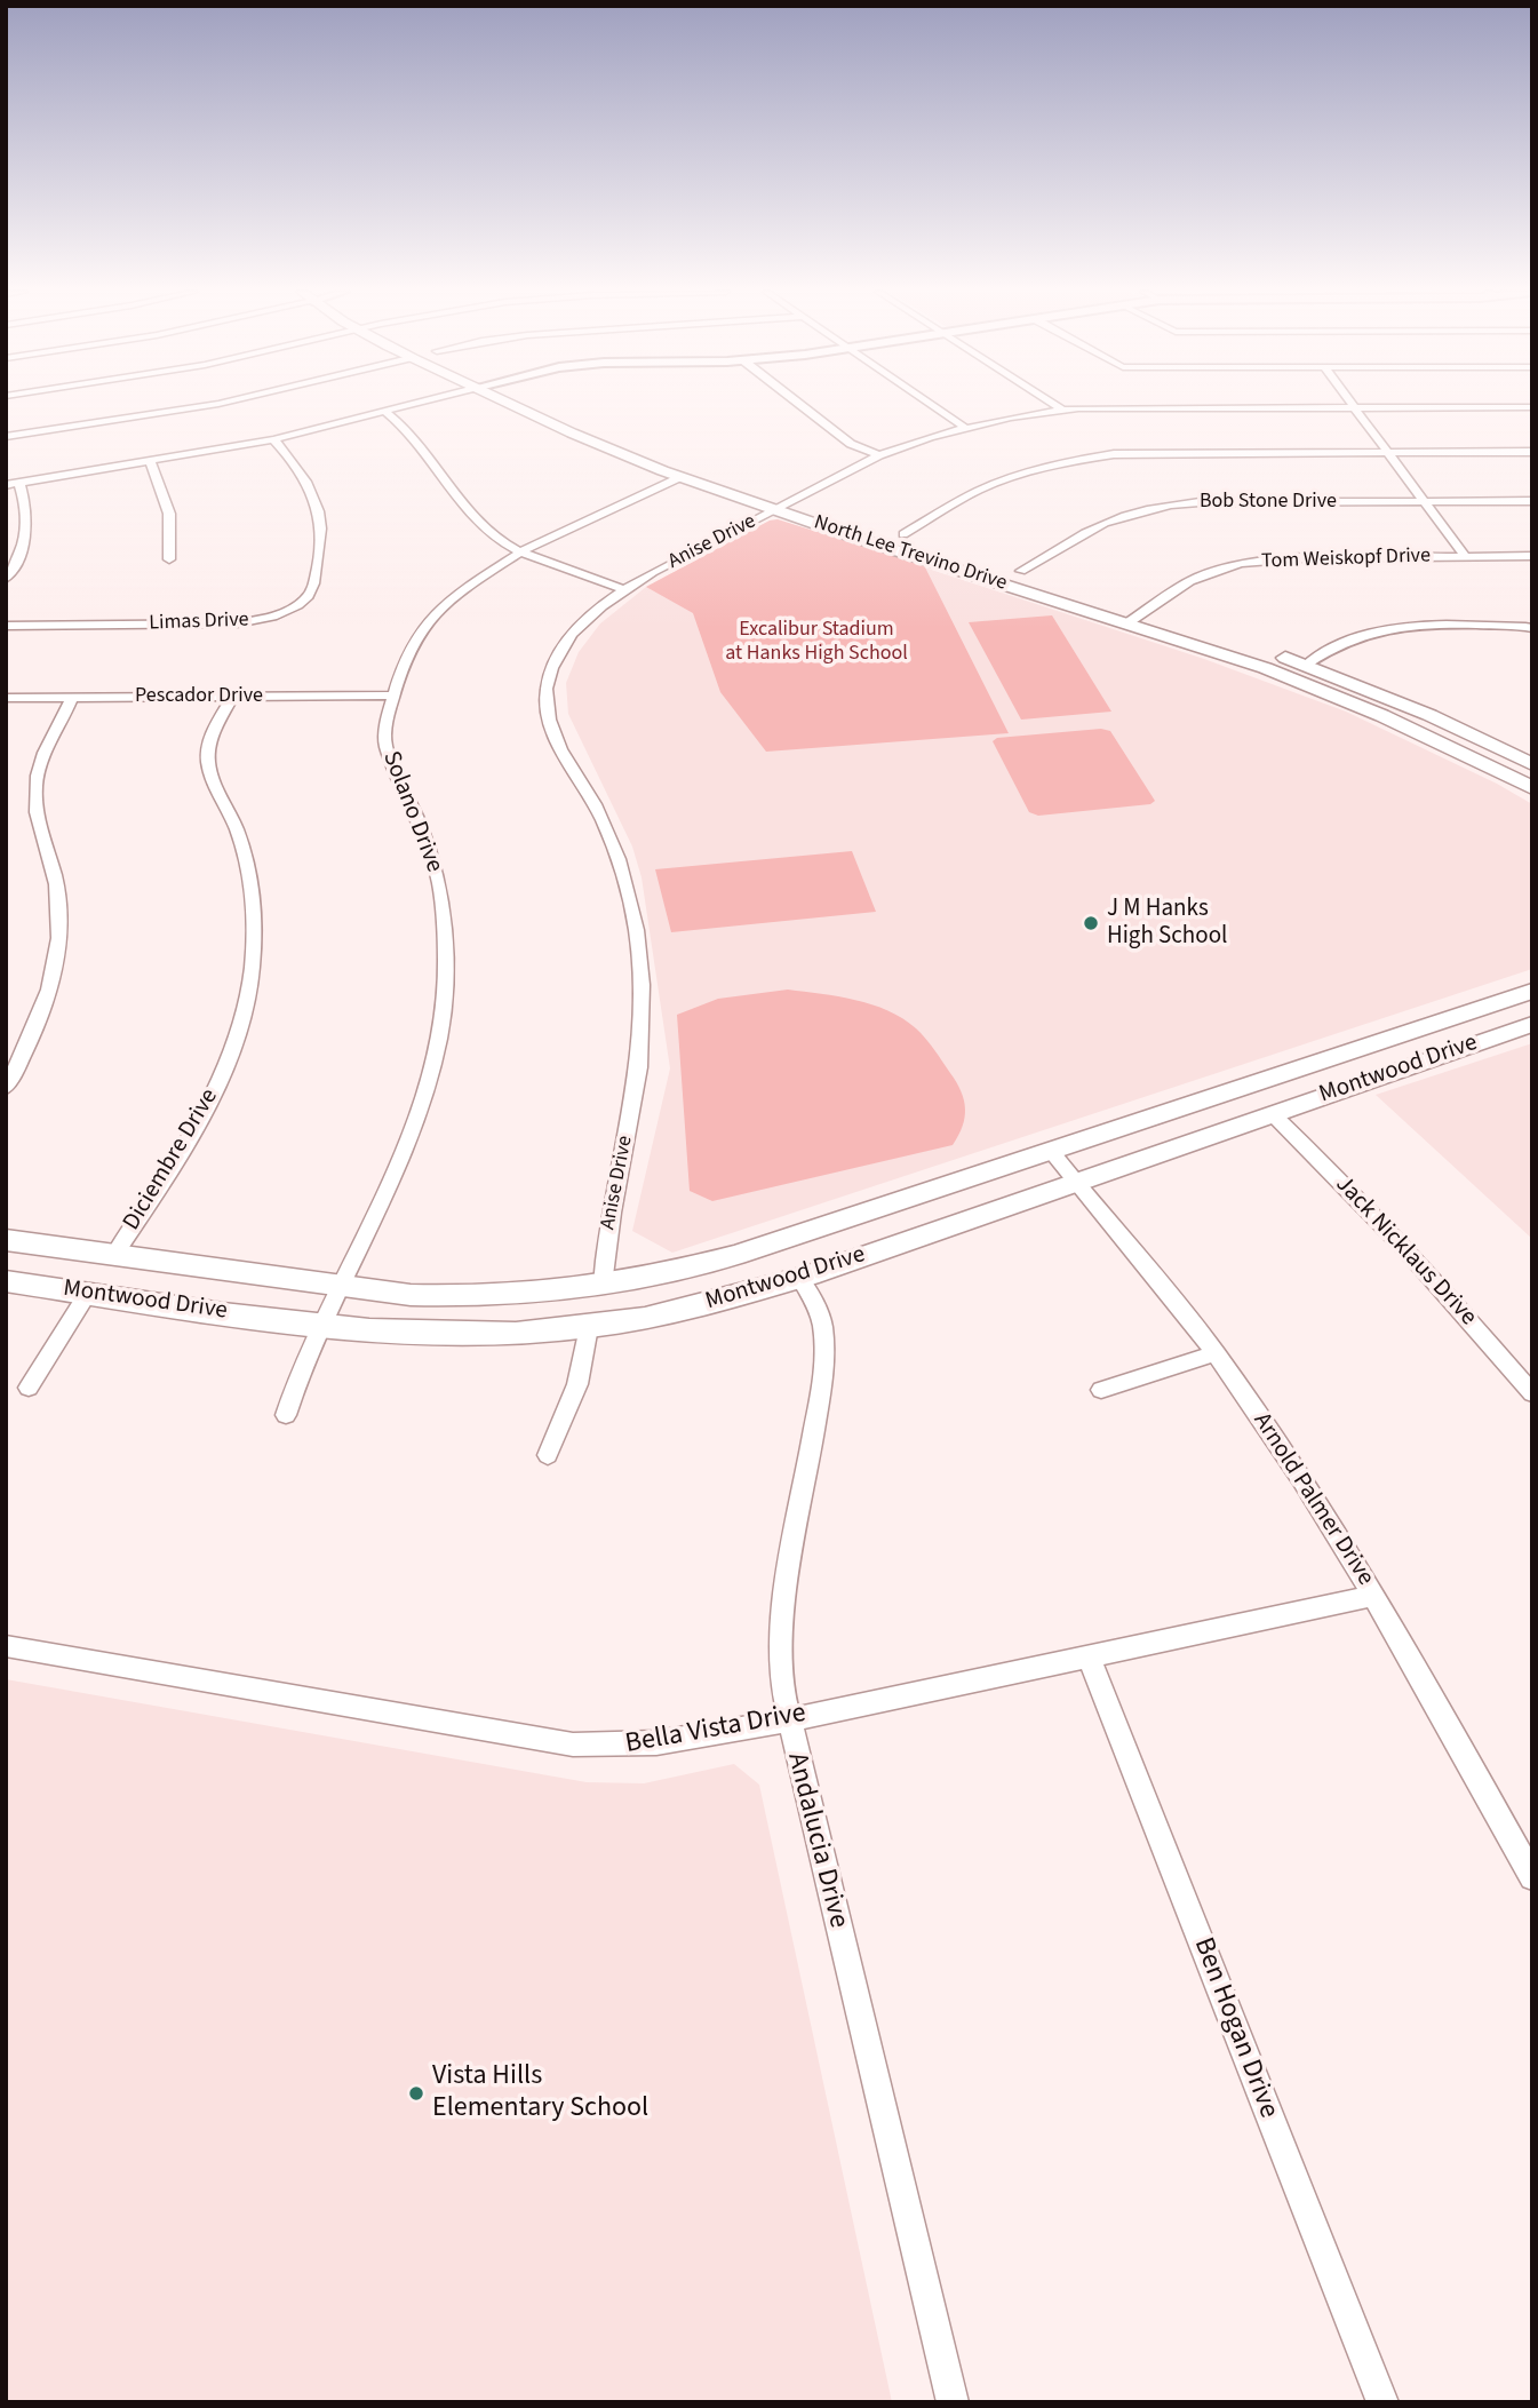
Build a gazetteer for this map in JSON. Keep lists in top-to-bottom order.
{
  "streets": {
    "main road": ["North Lee Trevino Drive", "Montwood Drive"],
    "street": [
      "Bob Stone Drive",
      "Anise Drive",
      "Tom Weiskopf Drive",
      "Limas Drive",
      "Pescador Drive",
      "Solano Drive",
      "Diciembre Drive",
      "Jack Nicklaus Drive",
      "Arnold Palmer Drive",
      "Bella Vista Drive",
      "Andalucia Drive",
      "Ben Hogan Drive"
    ]
  },
  "crossings": [
    ["Anise Drive", "North Lee Trevino Drive"],
    ["Anise Drive", "Montwood Drive"],
    ["North Lee Trevino Drive", "Tom Weiskopf Drive"],
    ["North Lee Trevino Drive", "Solano Drive"],
    ["Pescador Drive", "Solano Drive"],
    ["Pescador Drive", "Diciembre Drive"],
    ["Solano Drive", "Montwood Drive"],
    ["Montwood Drive", "Diciembre Drive"],
    ["Montwood Drive", "Jack Nicklaus Drive"],
    ["Montwood Drive", "Arnold Palmer Drive"],
    ["Montwood Drive", "Andalucia Drive"],
    ["Arnold Palmer Drive", "Bella Vista Drive"],
    ["Bella Vista Drive", "Andalucia Drive"],
    ["Bella Vista Drive", "Ben Hogan Drive"]
  ],
  "parks": ["Excalibur Stadium at Hanks High School"],
  "places": ["J M Hanks High School", "Vista Hills Elementary School"]
}
